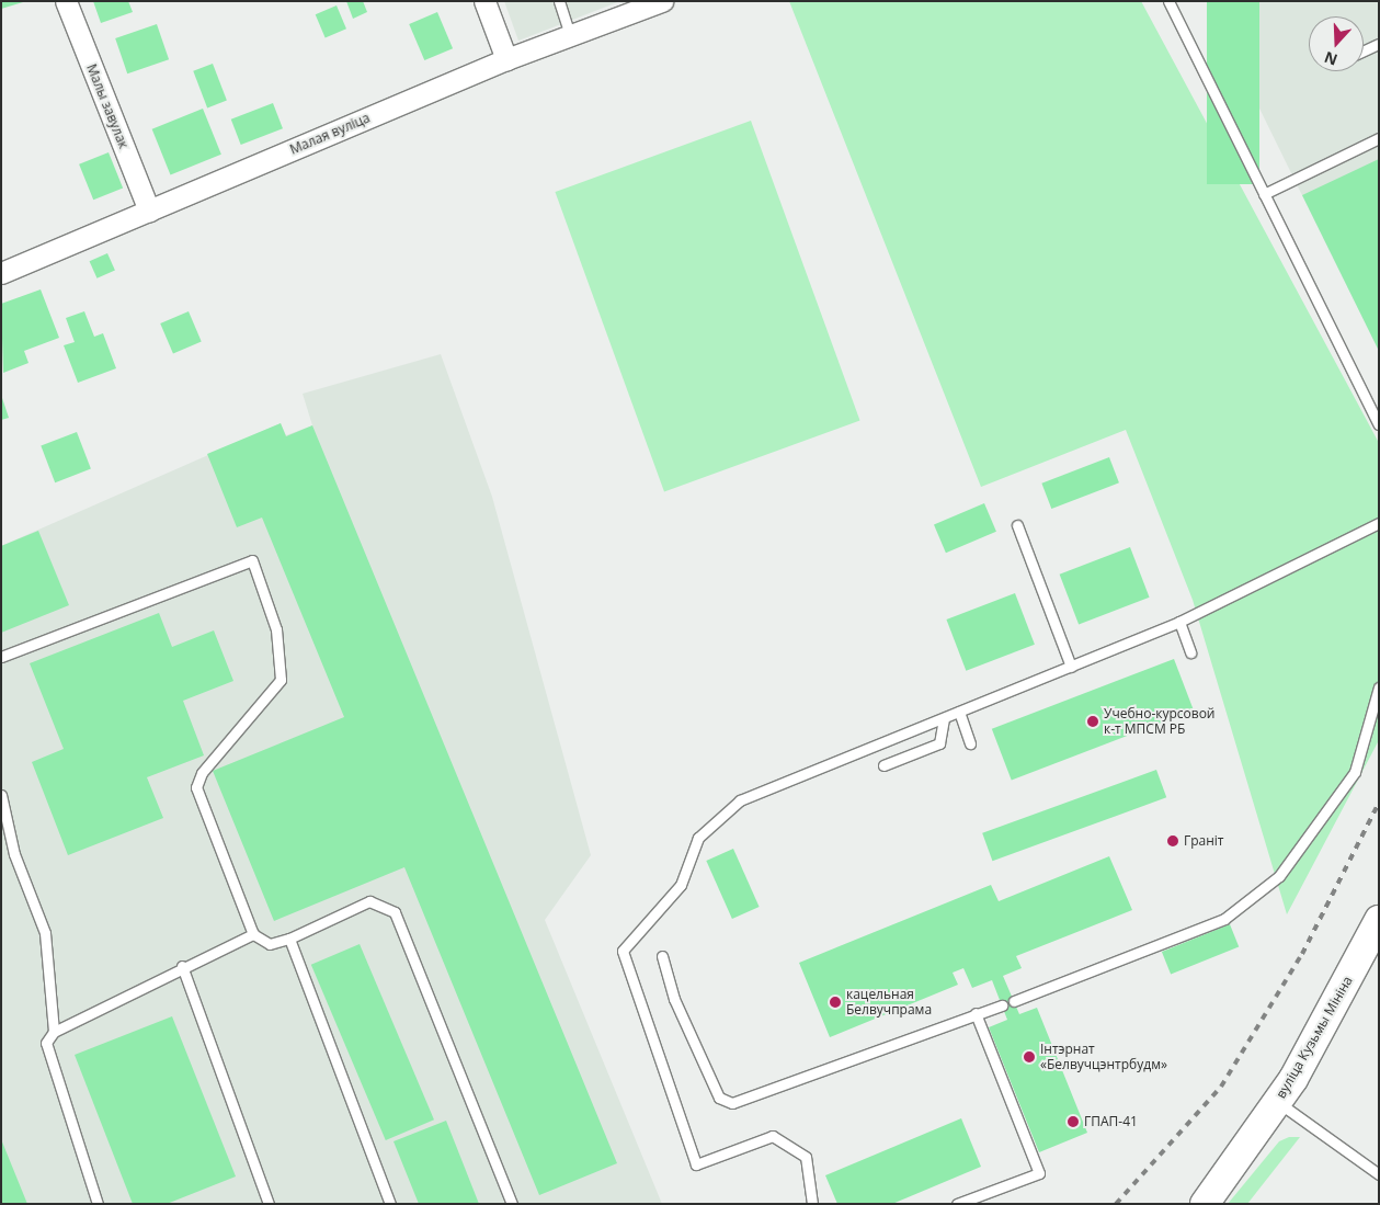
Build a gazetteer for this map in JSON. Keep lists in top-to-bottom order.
{
  "streets": {
    "street": ["Малы завулак", "Малая вуліца", "вуліца Кузьмы Мініна"]
  },
  "crossings": [
    ["Малы завулак", "Малая вуліца"]
  ],
  "places": [
    "Учебно-курсовой к-т МПСМ РБ",
    "Граніт",
    "кацельная Белвучпрама",
    "Інтэрнат «Белвучцэнтрбудм»",
    "ГПАП-41"
  ],
  "north": "bottom"
}
